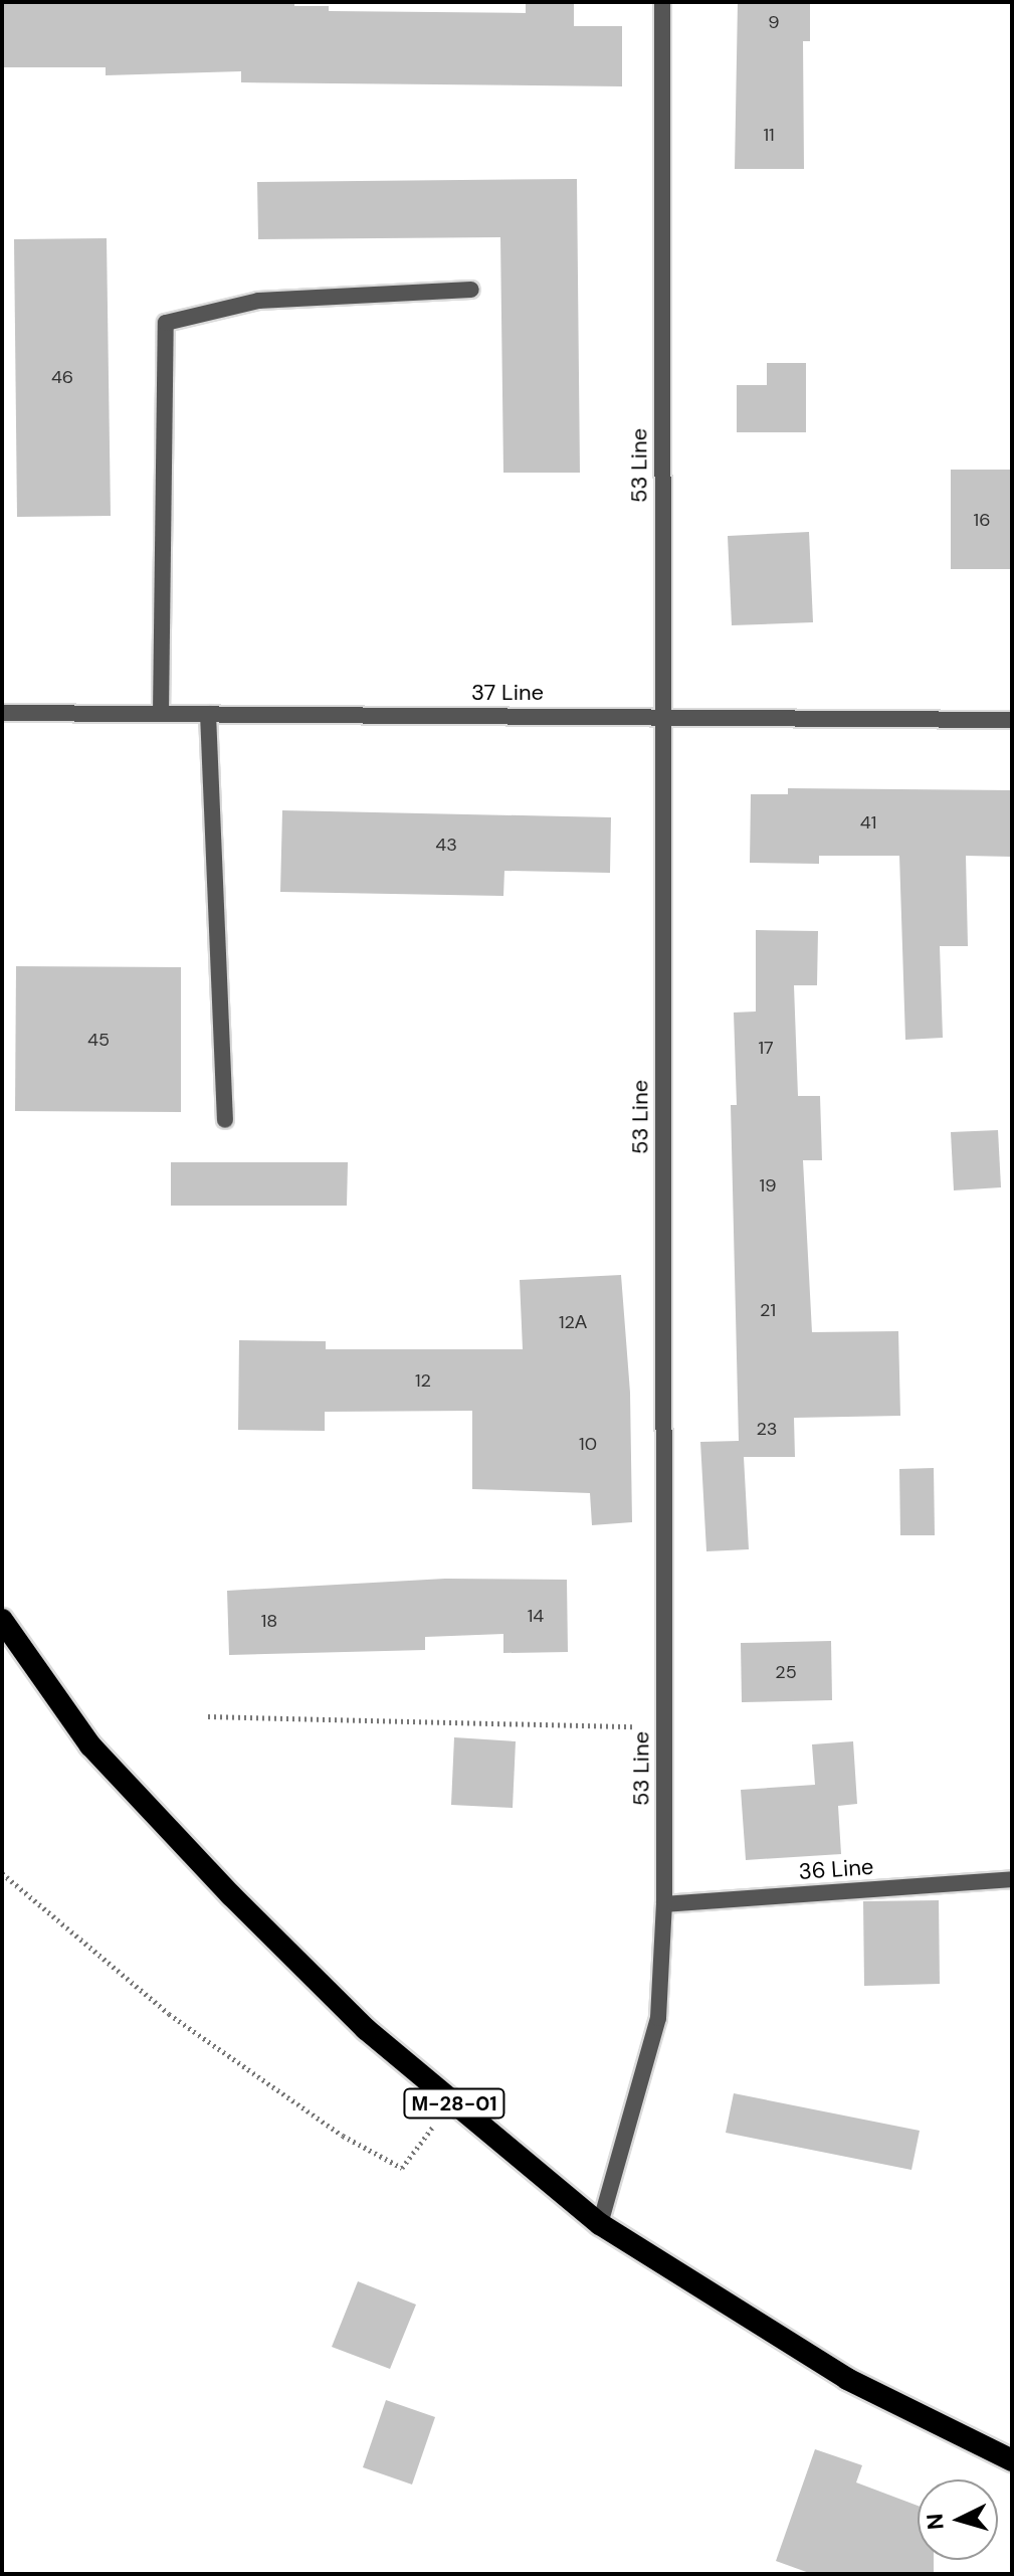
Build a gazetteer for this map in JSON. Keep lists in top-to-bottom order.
{
  "streets": {
    "highway": ["М-28-01"],
    "street": ["53 Line", "37 Line", "36 Line"]
  },
  "crossings": [
    ["53 Line", "37 Line"],
    ["53 Line", "36 Line"],
    ["53 Line", "М-28-01"]
  ],
  "house_numbers": [
    "9",
    "11",
    "46",
    "16",
    "41",
    "43",
    "45",
    "17",
    "19",
    "21",
    "12А",
    "12",
    "23",
    "10",
    "14",
    "18",
    "25"
  ],
  "north": "left"
}
